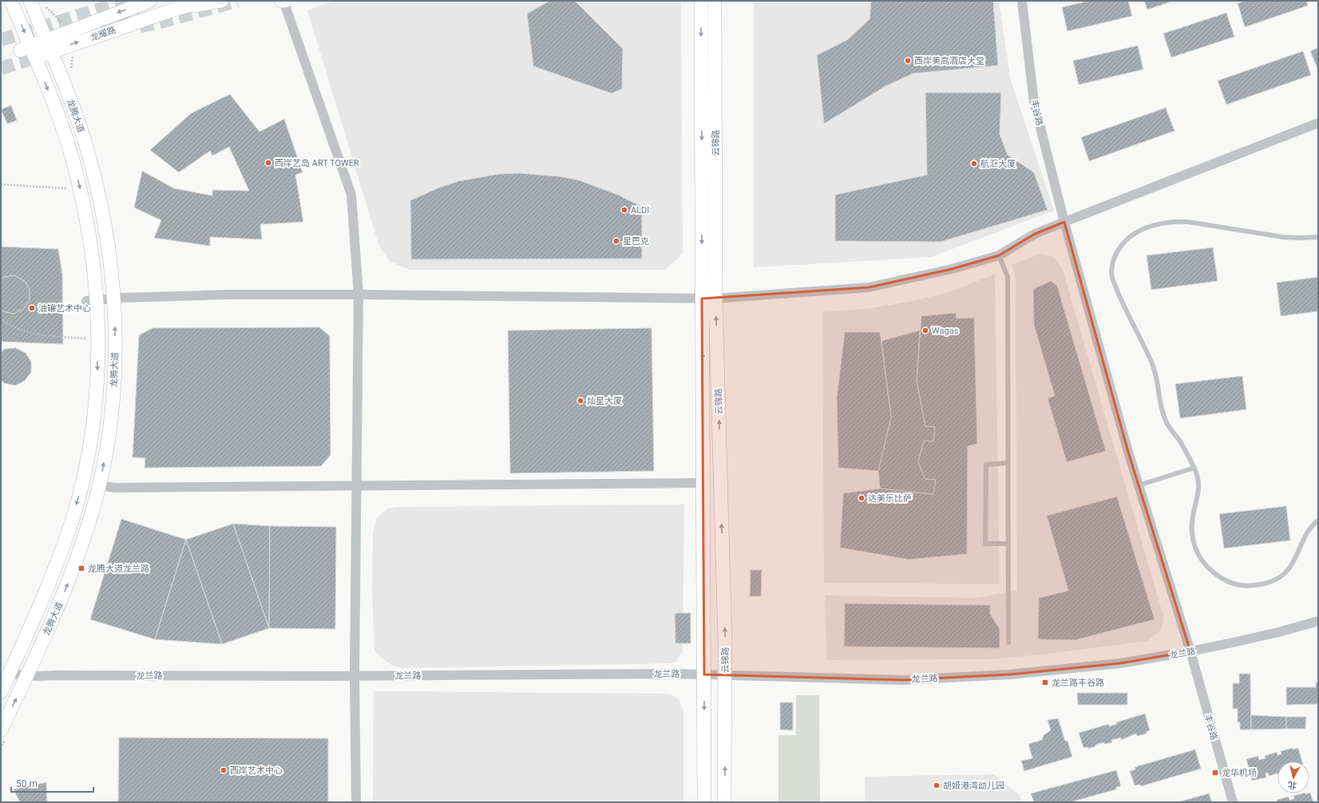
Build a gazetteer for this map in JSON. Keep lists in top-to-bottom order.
{
  "streets": {
    "main road": ["龙耀路", "龙腾大道", "云锦路"],
    "street": ["丰谷路", "龙兰路"]
  },
  "crossings": [
    ["龙耀路", "龙腾大道"],
    ["丰谷路", "龙兰路"],
    ["龙腾大道", "龙兰路"],
    ["云锦路", "龙兰路"]
  ],
  "places": {
    "other": [
      "西岸美高酒店大堂",
      "西岸艺岛 ART TOWER",
      "航汇大厦",
      "ALDI",
      "星巴克",
      "油罐艺术中心",
      "Wagas",
      "灿星大厦",
      "达美乐比萨",
      "西岸艺术中心",
      "胡姬港湾幼儿园"
    ],
    "transit": ["龙腾大道龙兰路", "龙兰路丰谷路", "龙华机场"]
  },
  "scale_bar": "50 m",
  "north": "bottom"
}
